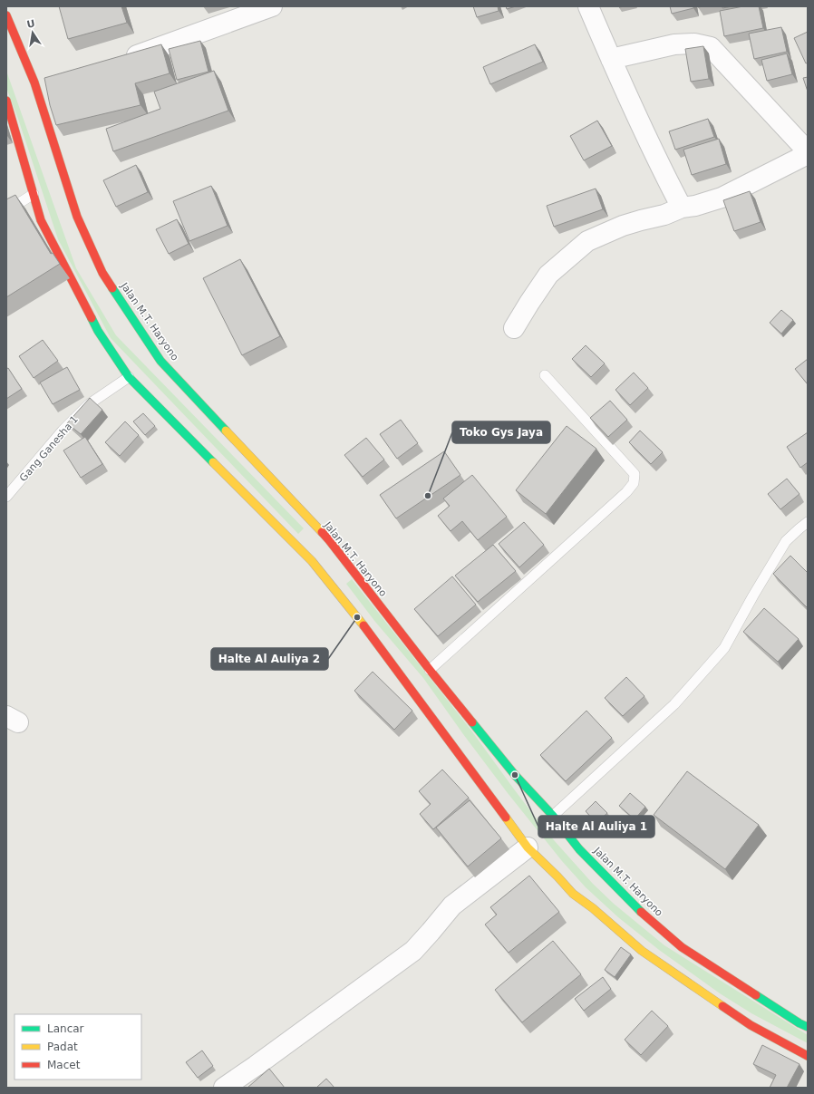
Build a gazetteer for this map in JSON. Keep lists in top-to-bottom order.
{
  "streets": {
    "highway": ["Jalan M.T. Haryono"],
    "lane": ["Gang Ganesha 1"]
  },
  "places": ["Toko Gys Jaya", "Halte Al Auliya 2", "Halte Al Auliya 1"],
  "legend": ["Lancar", "Padat", "Macet"],
  "north": "top"
}
